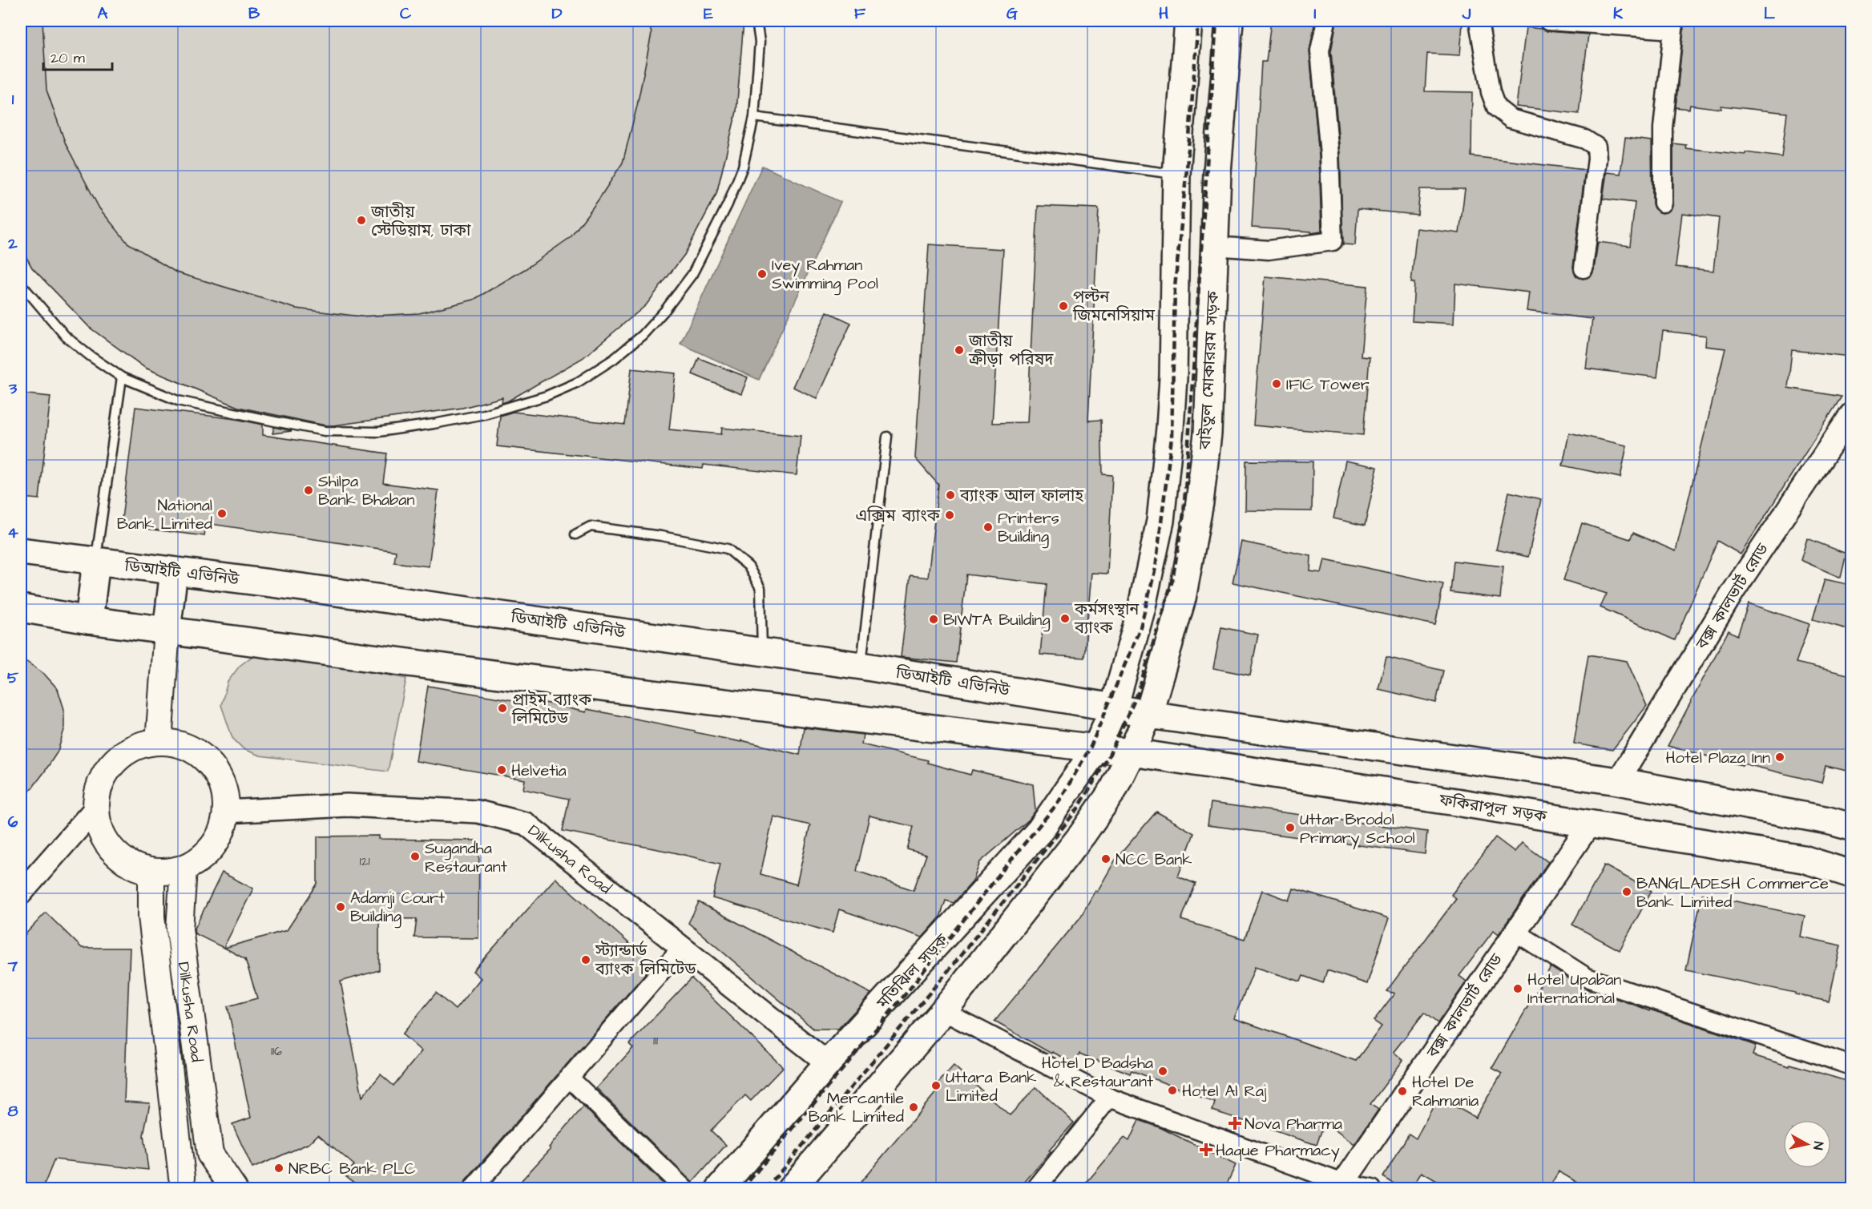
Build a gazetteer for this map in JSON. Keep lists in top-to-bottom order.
{
  "streets": {
    "main road": [
      "বাইতুল মোকাররম সড়ক",
      "ডিআইটি এভিনিউ",
      "ফকিরাপুল সড়ক",
      "Dilkusha Road",
      "মতিঝিল সড়ক"
    ],
    "street": ["বক্স কালভার্ট রোড"]
  },
  "crossings": [
    ["বাইতুল মোকাররম সড়ক", "ডিআইটি এভিনিউ"],
    ["বাইতুল মোকাররম সড়ক", "ফকিরাপুল সড়ক"],
    ["ডিআইটি এভিনিউ", "মতিঝিল সড়ক"],
    ["বক্স কালভার্ট রোড", "ফকিরাপুল সড়ক"],
    ["ফকিরাপুল সড়ক", "মতিঝিল সড়ক"],
    ["Dilkusha Road", "মতিঝিল সড়ক"]
  ],
  "places": {
    "other": [
      "জাতীয় স্টেডিয়াম, ঢাকা",
      "Ivey Rahman Swimming Pool",
      "পল্টন জিমনেসিয়াম",
      "জাতীয় ক্রীড়া পরিষদ",
      "IFIC Tower",
      "Shilpa Bank Bhaban",
      "ব্যাংক আল ফালাহ",
      "National Bank Limited",
      "এক্সিম ব্যাংক",
      "Printers Building",
      "কর্মসংস্থান ব্যাংক",
      "BIWTA Building",
      "প্রাইম ব্যাংক লিমিটেড",
      "Hotel Plaza Inn",
      "Helvetia",
      "Uttar Brodol Primary School",
      "Sugandha Restaurant",
      "NCC Bank",
      "BANGLADESH Commerce Bank Limited",
      "Adamji Court Building",
      "স্ট্যান্ডার্ড ব্যাংক লিমিটেড",
      "Hotel Upaban International",
      "Hotel D Badsha & Restaurant",
      "Uttara Bank Limited",
      "Hotel Al Raj",
      "Hotel De Rahmania",
      "Mercantile Bank Limited",
      "NRBC Bank PLC"
    ],
    "health": ["Nova Pharma", "Haque Pharmacy"]
  },
  "house_numbers": ["121", "111", "116"],
  "scale_bar": "20 m",
  "north": "right",
  "grid": {
    "columns": [
      "A",
      "B",
      "C",
      "D",
      "E",
      "F",
      "G",
      "H",
      "I",
      "J",
      "K",
      "L"
    ],
    "rows": [
      "1",
      "2",
      "3",
      "4",
      "5",
      "6",
      "7",
      "8"
    ]
  }
}
